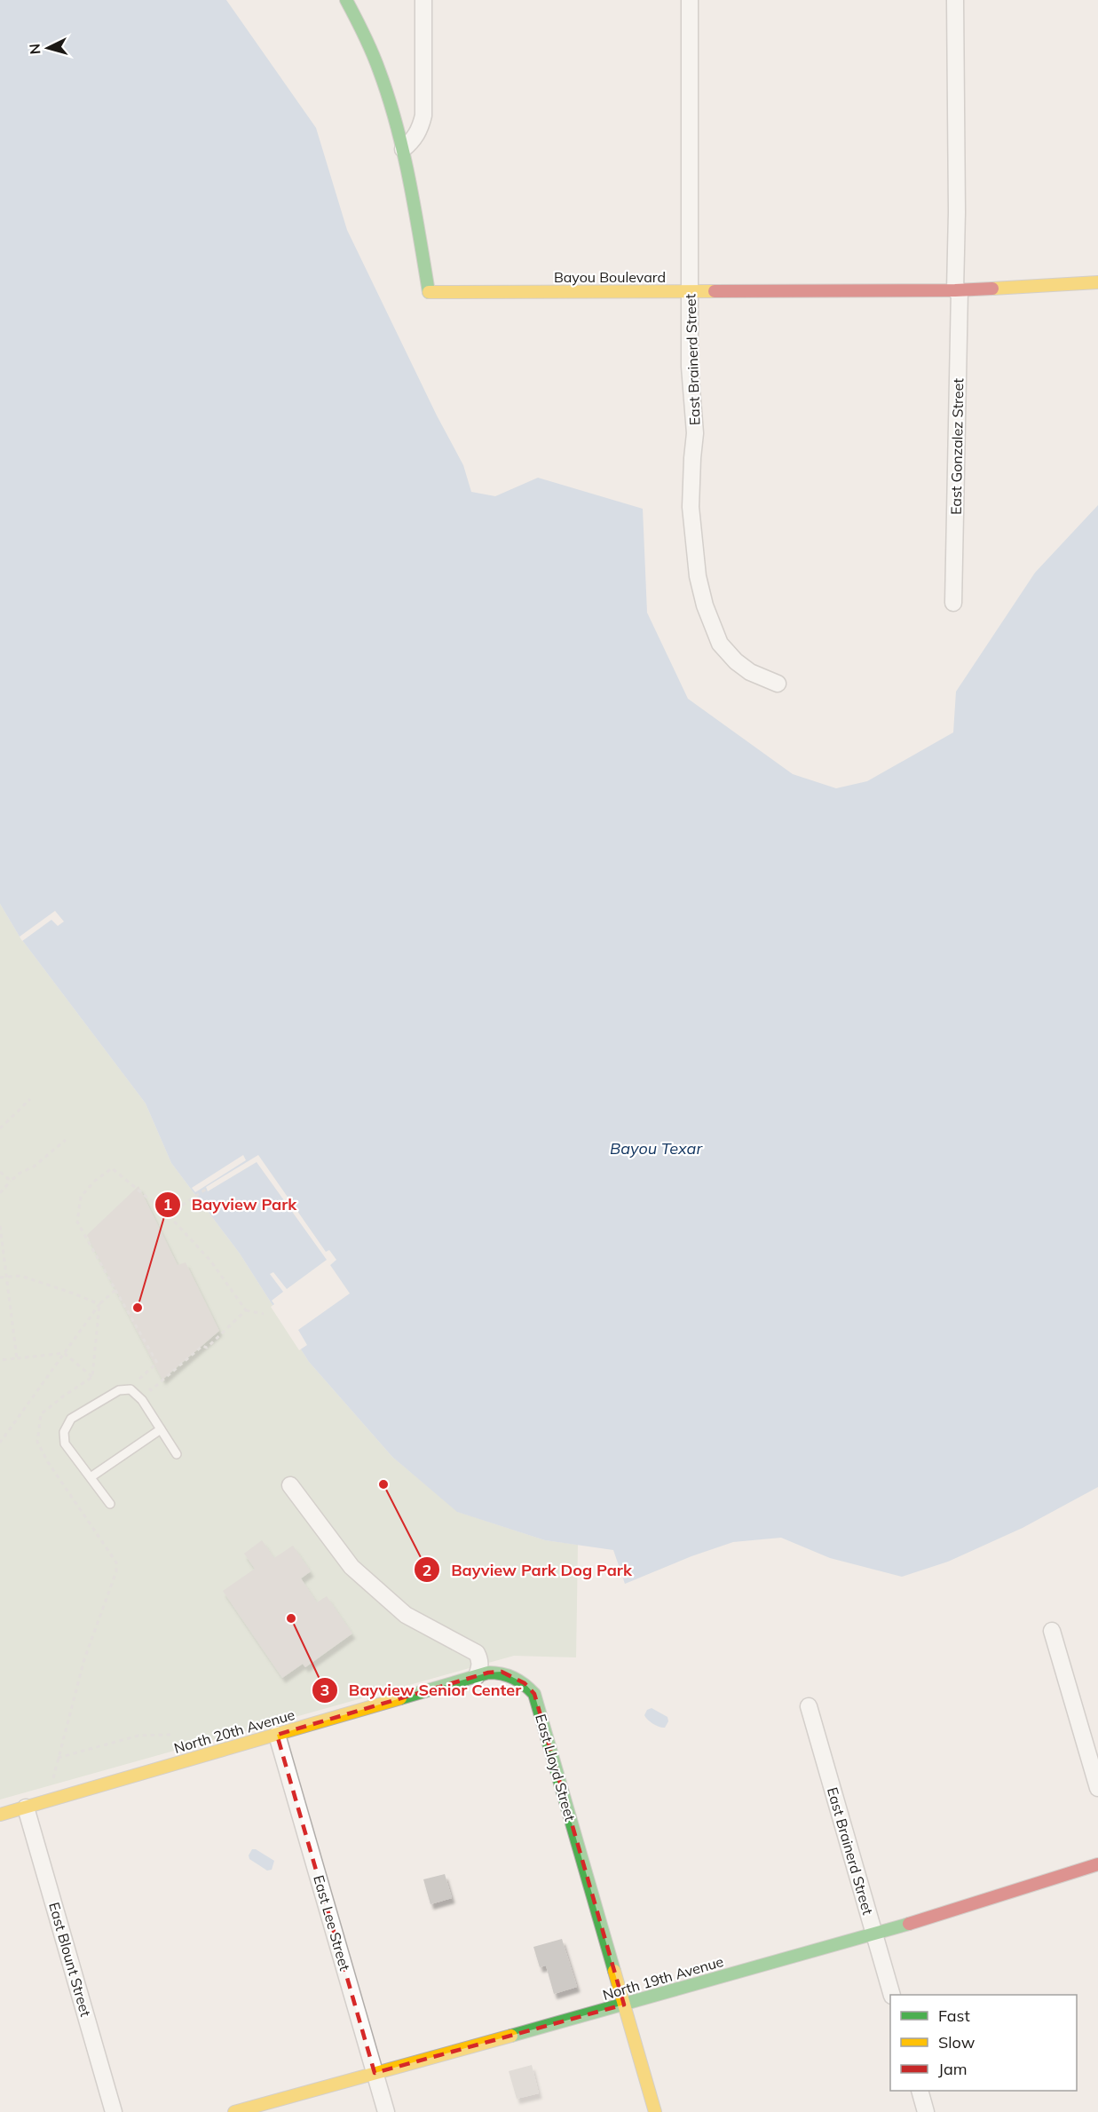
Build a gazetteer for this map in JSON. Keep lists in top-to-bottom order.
{
  "streets": {
    "street": [
      "Bayou Boulevard",
      "East Brainerd Street",
      "East Gonzalez Street",
      "North 20th Avenue",
      "East Lloyd Street",
      "East Lee Street",
      "East Blount Street",
      "North 19th Avenue"
    ]
  },
  "crossings": [
    ["Bayou Boulevard", "East Brainerd Street"],
    ["Bayou Boulevard", "East Gonzalez Street"],
    ["East Brainerd Street", "North 19th Avenue"],
    ["North 20th Avenue", "East Lloyd Street"],
    ["North 20th Avenue", "East Lee Street"],
    ["North 20th Avenue", "East Blount Street"],
    ["East Lloyd Street", "North 19th Avenue"],
    ["East Lee Street", "North 19th Avenue"]
  ],
  "water": ["Bayou Texar"],
  "places": ["Bayview Park", "Bayview Park Dog Park", "Bayview Senior Center"],
  "legend": ["Fast", "Slow", "Jam"],
  "north": "left"
}
